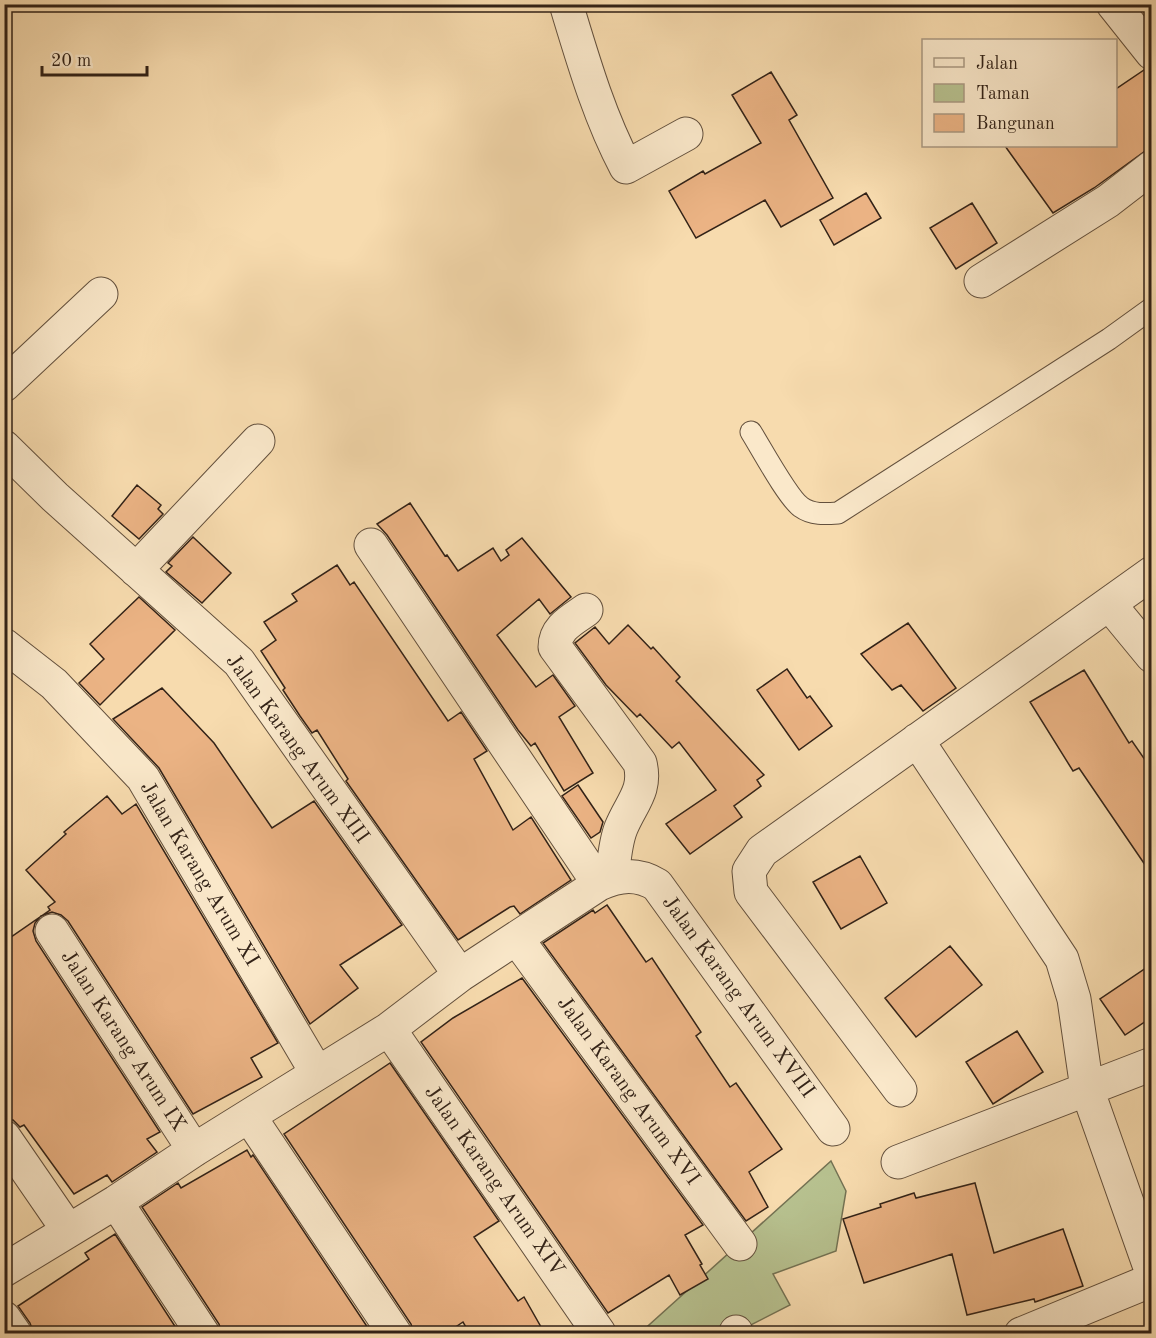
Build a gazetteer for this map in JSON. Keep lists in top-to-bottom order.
{
  "streets": {
    "street": [
      "Jalan Karang Arum XIII",
      "Jalan Karang Arum XI",
      "Jalan Karang Arum XVIII",
      "Jalan Karang Arum IX",
      "Jalan Karang Arum XVI",
      "Jalan Karang Arum XIV"
    ]
  },
  "legend": ["Jalan", "Taman", "Bangunan"],
  "scale_bar": "20 m"
}
